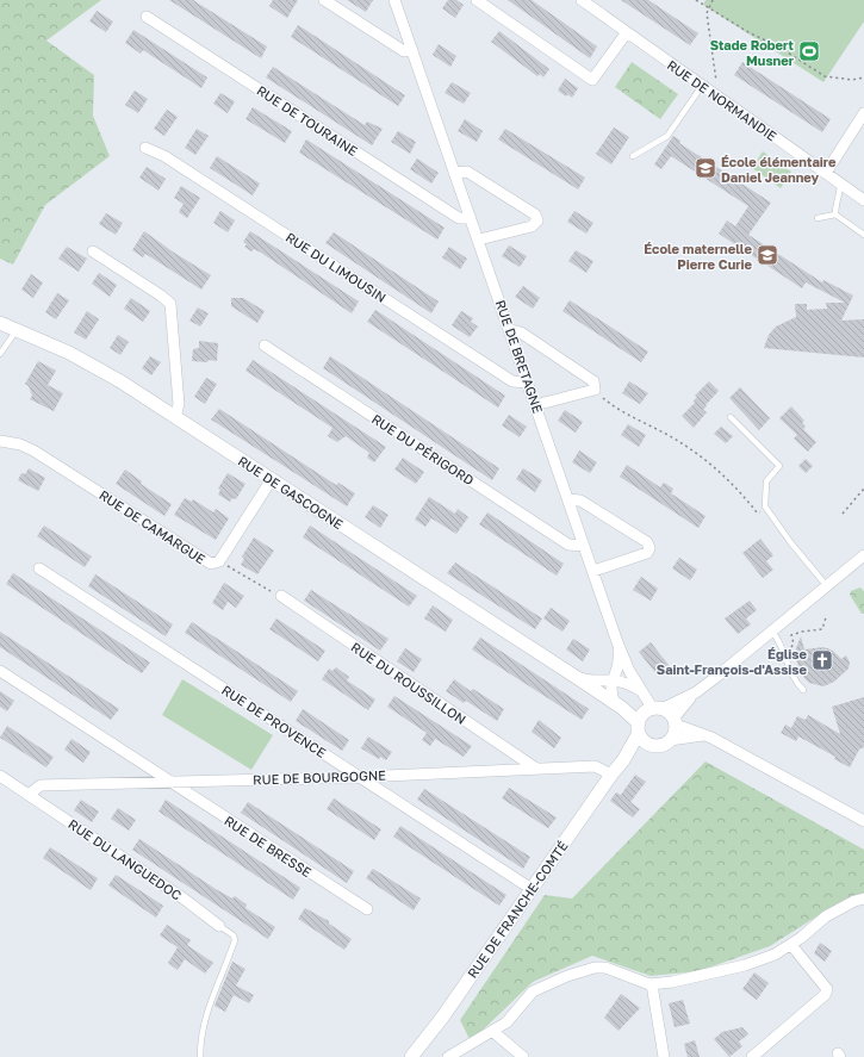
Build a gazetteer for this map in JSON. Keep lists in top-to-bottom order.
{
  "streets": {
    "street": [
      "RUE DE NORMANDIE",
      "RUE DE TOURAINE",
      "RUE DU LIMOUSIN",
      "RUE DE BRETAGNE",
      "RUE DU PÉRIGORD",
      "RUE DE GASCOGNE",
      "RUE DE CAMARGUE",
      "RUE DU ROUSSILLON",
      "RUE DE PROVENCE",
      "RUE DE BOURGOGNE",
      "RUE DE BRESSE",
      "RUE DU LANGUEDOC",
      "RUE DE FRANCHE-COMTÉ"
    ]
  },
  "crossings": [
    ["RUE DE TOURAINE", "RUE DE BRETAGNE"],
    ["RUE DU LIMOUSIN", "RUE DE BRETAGNE"],
    ["RUE DE BRETAGNE", "RUE DU PÉRIGORD"],
    ["RUE DE BRETAGNE", "RUE DE GASCOGNE"],
    ["RUE DE BRETAGNE", "RUE DE FRANCHE-COMTÉ"],
    ["RUE DE GASCOGNE", "RUE DE CAMARGUE"],
    ["RUE DE GASCOGNE", "RUE DE FRANCHE-COMTÉ"],
    ["RUE DU ROUSSILLON", "RUE DE BOURGOGNE"],
    ["RUE DE PROVENCE", "RUE DE BOURGOGNE"],
    ["RUE DE PROVENCE", "RUE DE FRANCHE-COMTÉ"],
    ["RUE DE BOURGOGNE", "RUE DE BRESSE"],
    ["RUE DE BOURGOGNE", "RUE DU LANGUEDOC"],
    ["RUE DE BOURGOGNE", "RUE DE FRANCHE-COMTÉ"]
  ],
  "places": {
    "sports": ["Stade Robert Musner"],
    "school or university": ["École élémentaire Daniel Jeanney", "École maternelle Pierre Curie"],
    "church": ["Église Saint-François-d'Assise"]
  }
}
